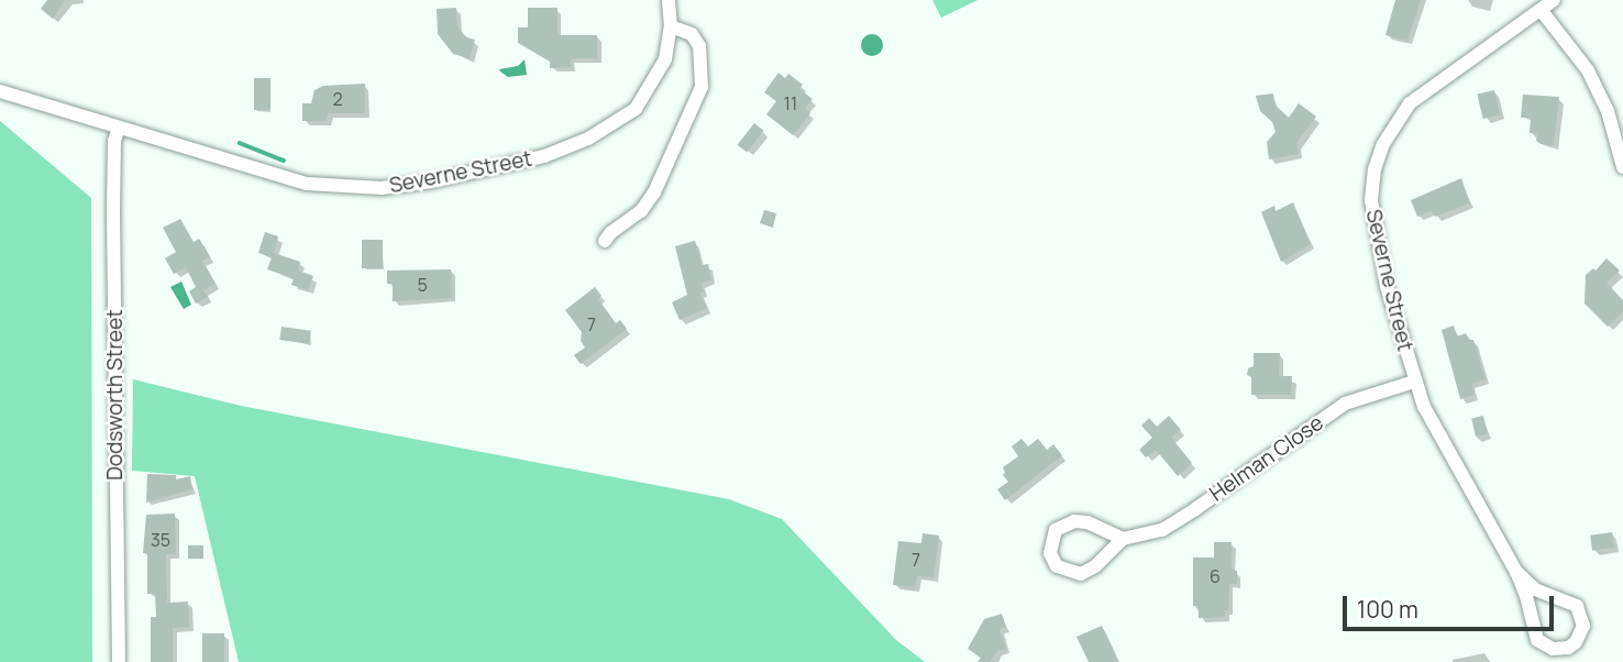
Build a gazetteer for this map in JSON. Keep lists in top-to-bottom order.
{
  "streets": {
    "street": ["Severne Street", "Dodsworth Street", "Helman Close"]
  },
  "crossings": [
    ["Severne Street", "Dodsworth Street"],
    ["Severne Street", "Helman Close"]
  ],
  "house_numbers": [
    "2",
    "11",
    "5",
    "7",
    "35",
    "7",
    "6"
  ],
  "scale_bar": "100 m"
}
